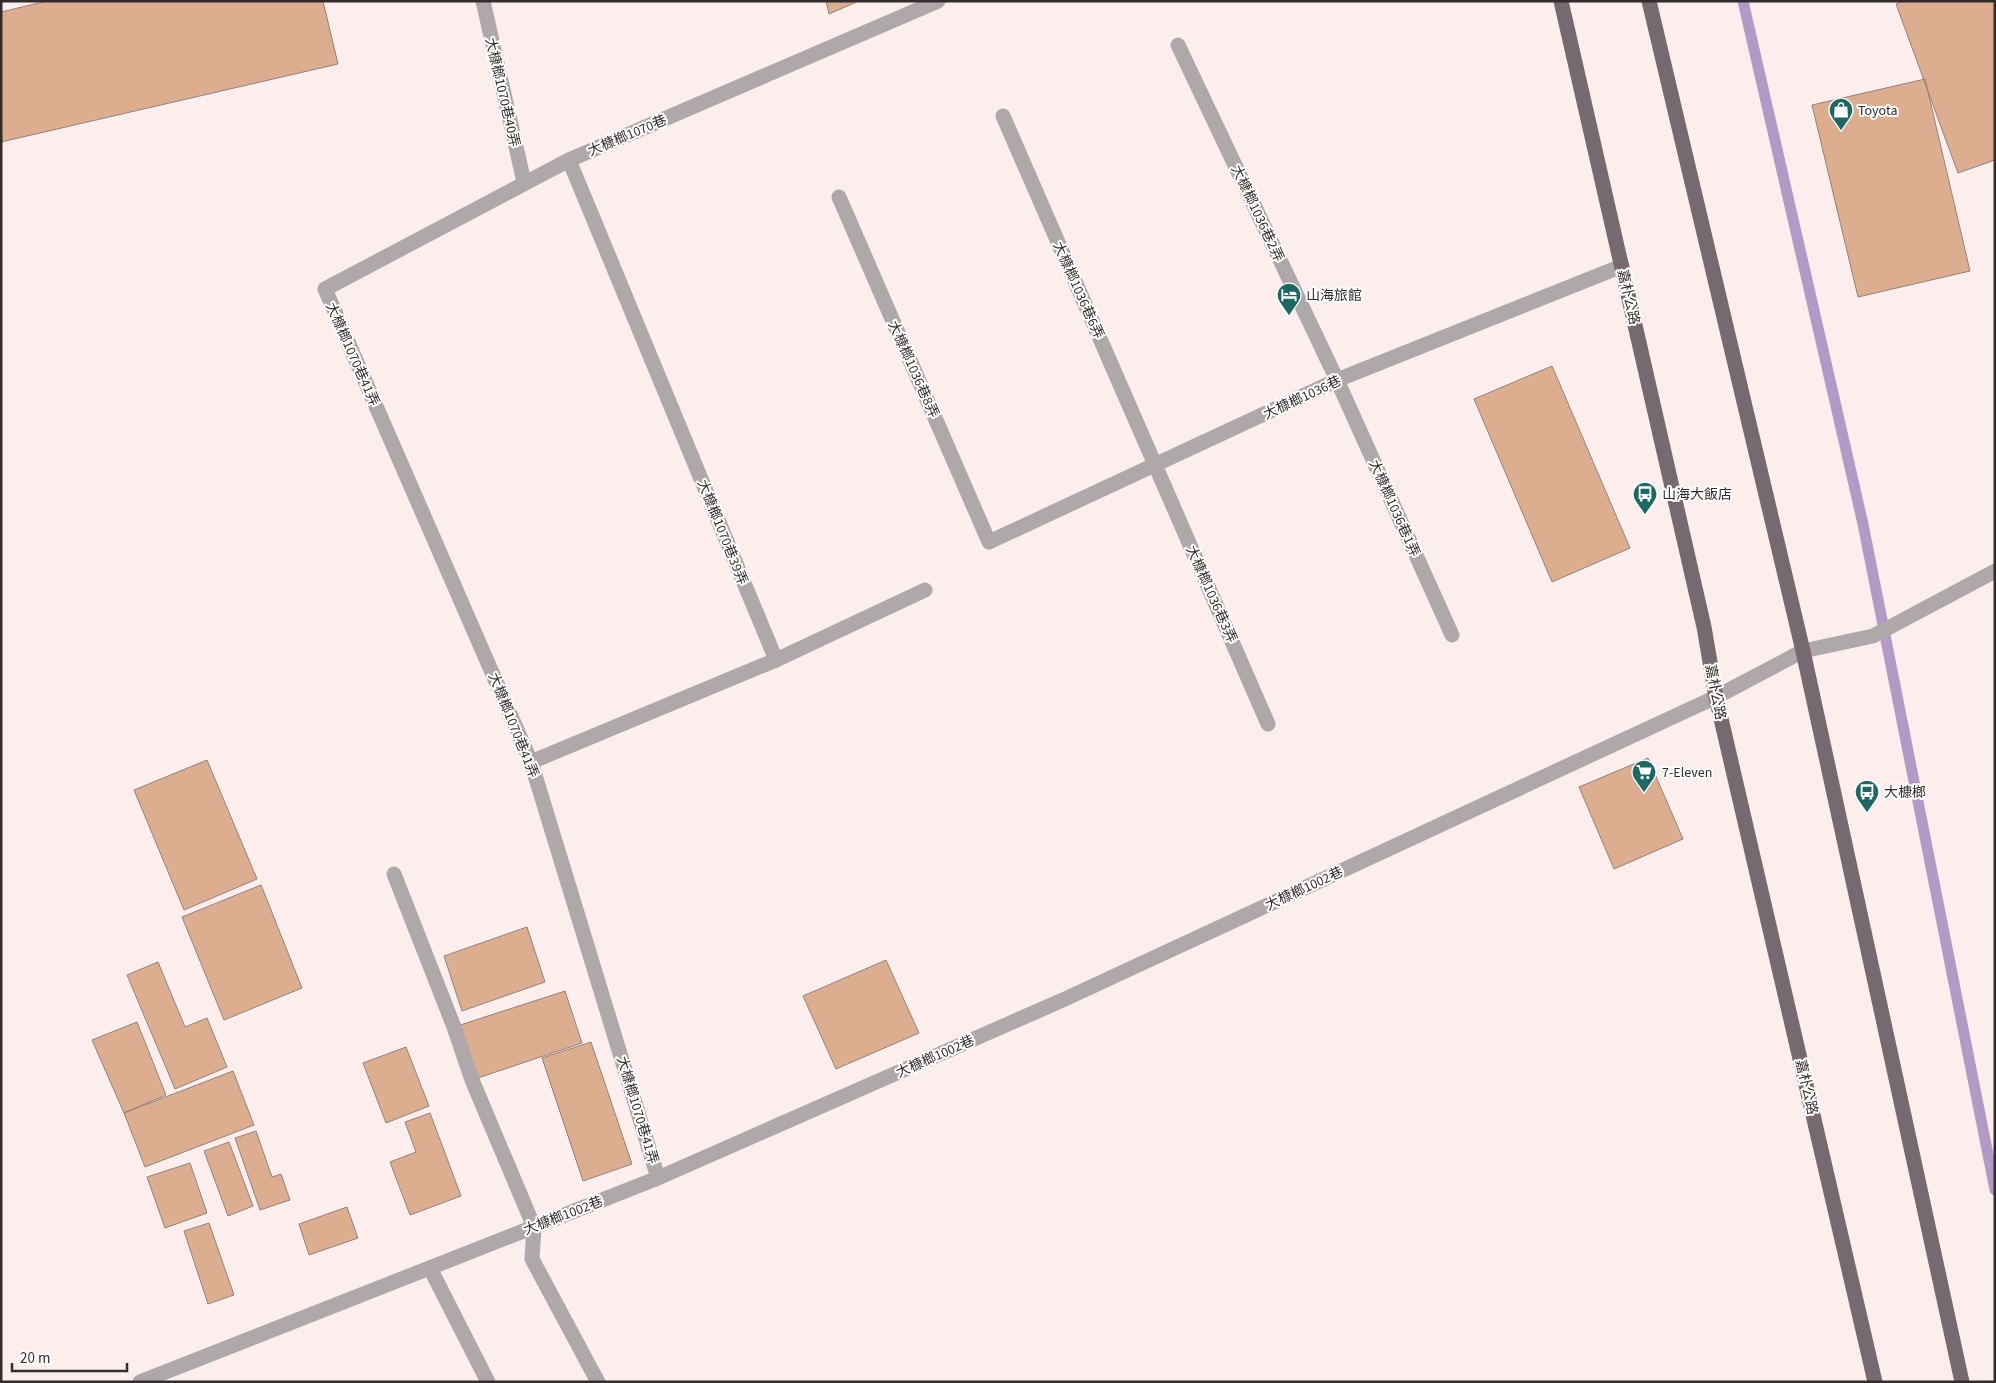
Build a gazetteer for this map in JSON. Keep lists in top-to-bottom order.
{
  "streets": {
    "main road": ["嘉朴公路"],
    "street": [
      "大槺榔1070巷40弄",
      "大槺榔1070巷",
      "大槺榔1036巷2弄",
      "大槺榔1036巷6弄",
      "大槺榔1070巷41弄",
      "大槺榔1036巷8弄",
      "大槺榔1036巷",
      "大槺榔1036巷1弄",
      "大槺榔1070巷39弄",
      "大槺榔1036巷3弄",
      "大槺榔1002巷"
    ]
  },
  "crossings": [
    ["大槺榔1070巷40弄", "大槺榔1070巷"],
    ["大槺榔1070巷", "大槺榔1070巷41弄"],
    ["大槺榔1070巷", "大槺榔1070巷39弄"],
    ["大槺榔1036巷2弄", "大槺榔1036巷"],
    ["大槺榔1036巷2弄", "大槺榔1036巷1弄"],
    ["大槺榔1036巷6弄", "大槺榔1036巷"],
    ["大槺榔1036巷6弄", "大槺榔1036巷3弄"],
    ["嘉朴公路", "大槺榔1036巷"],
    ["嘉朴公路", "大槺榔1002巷"],
    ["大槺榔1070巷41弄", "大槺榔1002巷"],
    ["大槺榔1036巷8弄", "大槺榔1036巷"],
    ["大槺榔1036巷", "大槺榔1036巷1弄"],
    ["大槺榔1036巷", "大槺榔1036巷3弄"]
  ],
  "places": {
    "shop": ["Toyota"],
    "hotel": ["山海旅館"],
    "bus stop": ["山海大飯店", "大槺榔"],
    "supermarket": ["7-Eleven"]
  },
  "scale_bar": "20 m"
}
